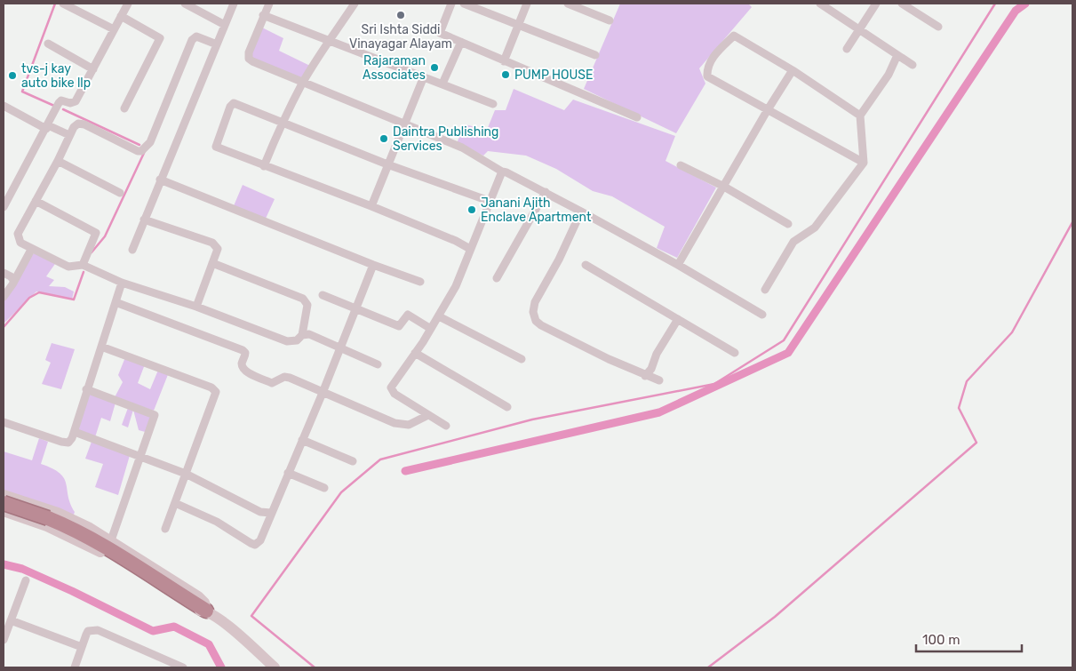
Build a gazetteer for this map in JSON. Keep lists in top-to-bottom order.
{
  "places": [
    "Sri Ishta Siddi Vinayagar Alayam",
    "Rajaraman Associates",
    "PUMP HOUSE",
    "tvs-j kay auto bike llp",
    "Daintra Publishing Services",
    "Janani Ajith Enclave Apartment"
  ],
  "scale_bar": "100 m"
}
